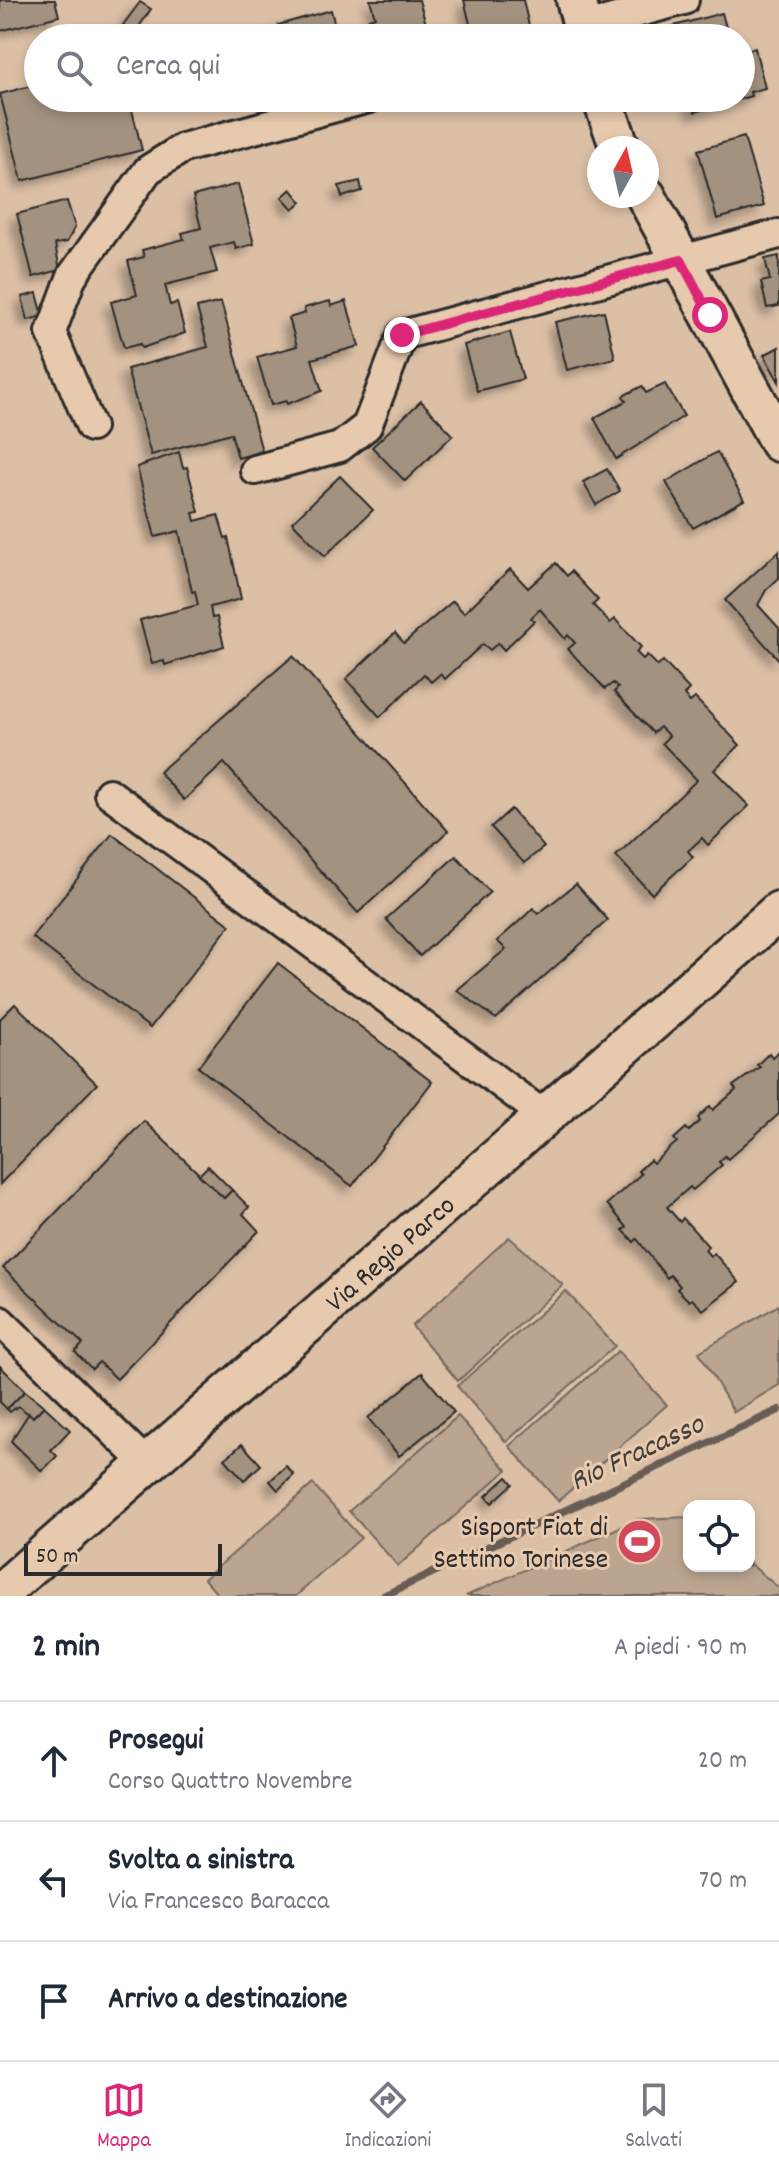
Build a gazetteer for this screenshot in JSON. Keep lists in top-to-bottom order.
{
  "streets": {
    "street": ["Via Regio Parco"]
  },
  "water": ["Rio Fracasso"],
  "places": {
    "sports": ["Sisport Fiat di Settimo Torinese"]
  },
  "scale_bar": "50 m",
  "north": "top",
  "page": {
    "search": "Cerca qui",
    "scale": "50 m",
    "heading": ["2 min", "A piedi · 90 m"],
    "list": [
      ["Prosegui", "Corso Quattro Novembre", "20 m"],
      ["Svolta a sinistra", "Via Francesco Baracca", "70 m"],
      "Arrivo a destinazione"
    ],
    "nav": ["Mappa", "Indicazioni", "Salvati"]
  }
}
